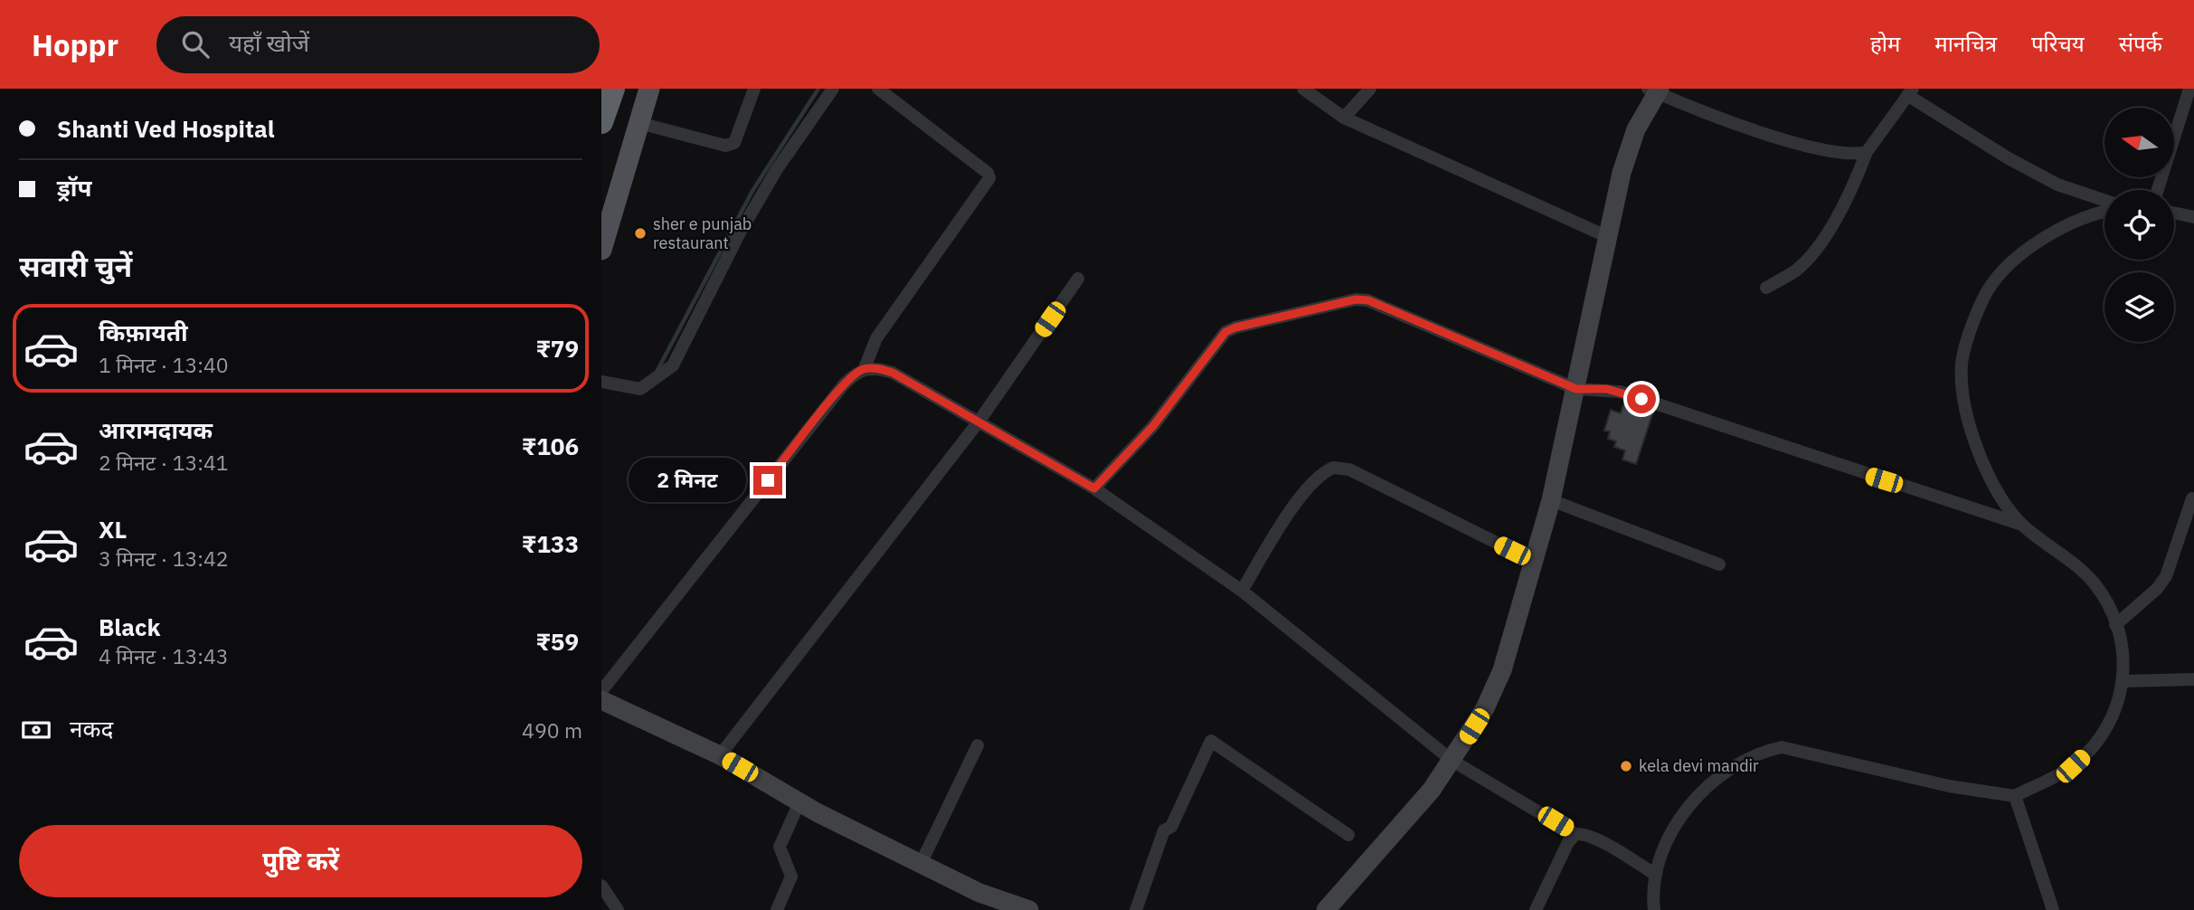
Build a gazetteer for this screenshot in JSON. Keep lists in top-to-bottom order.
{
  "places": ["sher e punjab restaurant", "kela devi mandir"],
  "north": "left",
  "page": {
    "header": "Hoppr",
    "search": "यहाँ खोजें",
    "nav": [
      "होम",
      "मानचित्र",
      "परिचय",
      "संपर्क"
    ],
    "banner": ["Shanti Ved Hospital", "ड्रॉप"],
    "heading": "सवारी चुनें",
    "list": [
      {
        "name": "किफ़ायती",
        "note": "1 मिनट · 13:40",
        "value": "₹79"
      },
      {
        "name": "आरामदायक",
        "note": "2 मिनट · 13:41",
        "value": "₹106"
      },
      {
        "name": "XL",
        "note": "3 मिनट · 13:42",
        "value": "₹133"
      },
      {
        "name": "Black",
        "note": "4 मिनट · 13:43",
        "value": "₹59"
      }
    ],
    "bubble": "2 मिनट",
    "pay": ["नकद", "490 m"],
    "buttons": "पुष्टि करें"
  }
}
